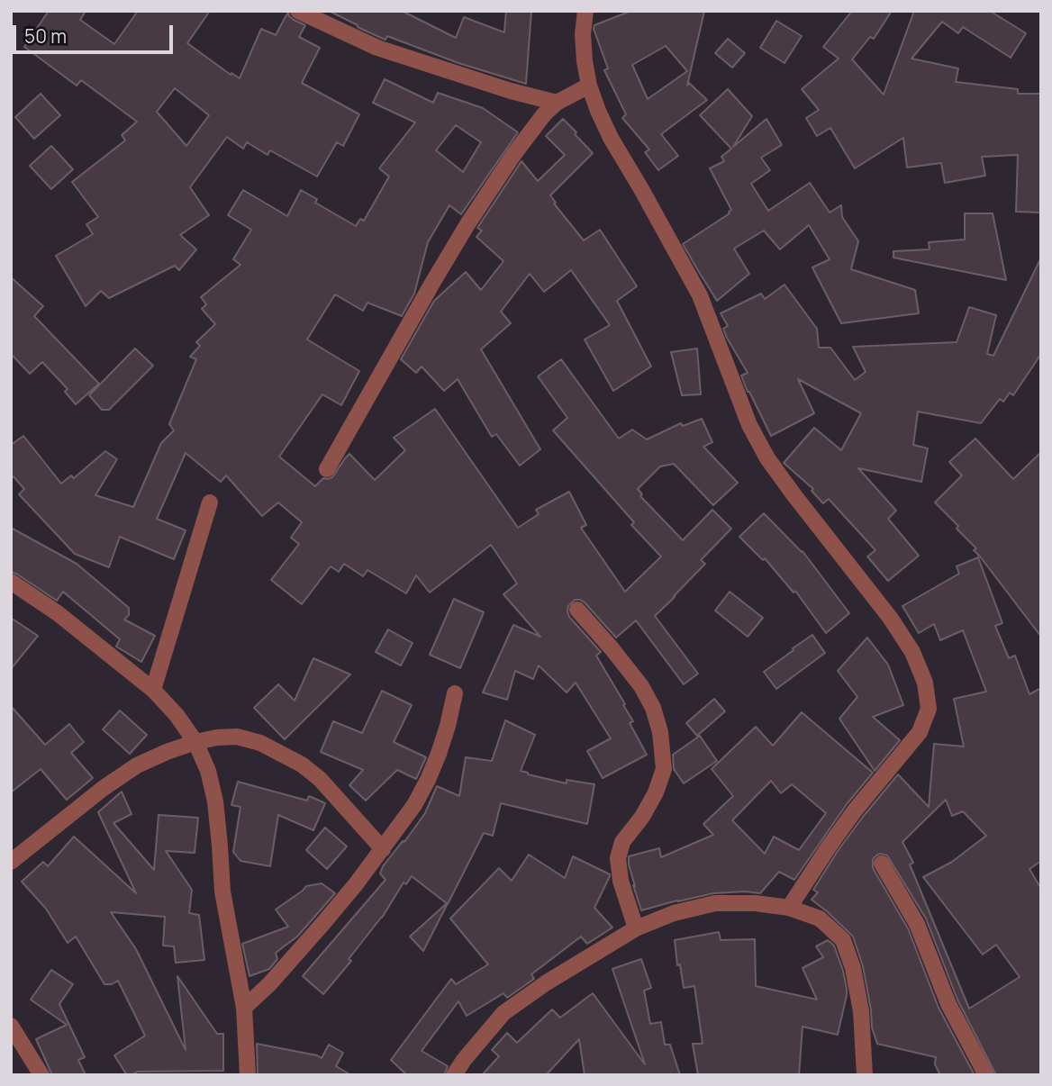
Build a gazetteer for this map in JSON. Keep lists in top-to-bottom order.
{
  "scale_bar": "50 m"
}
